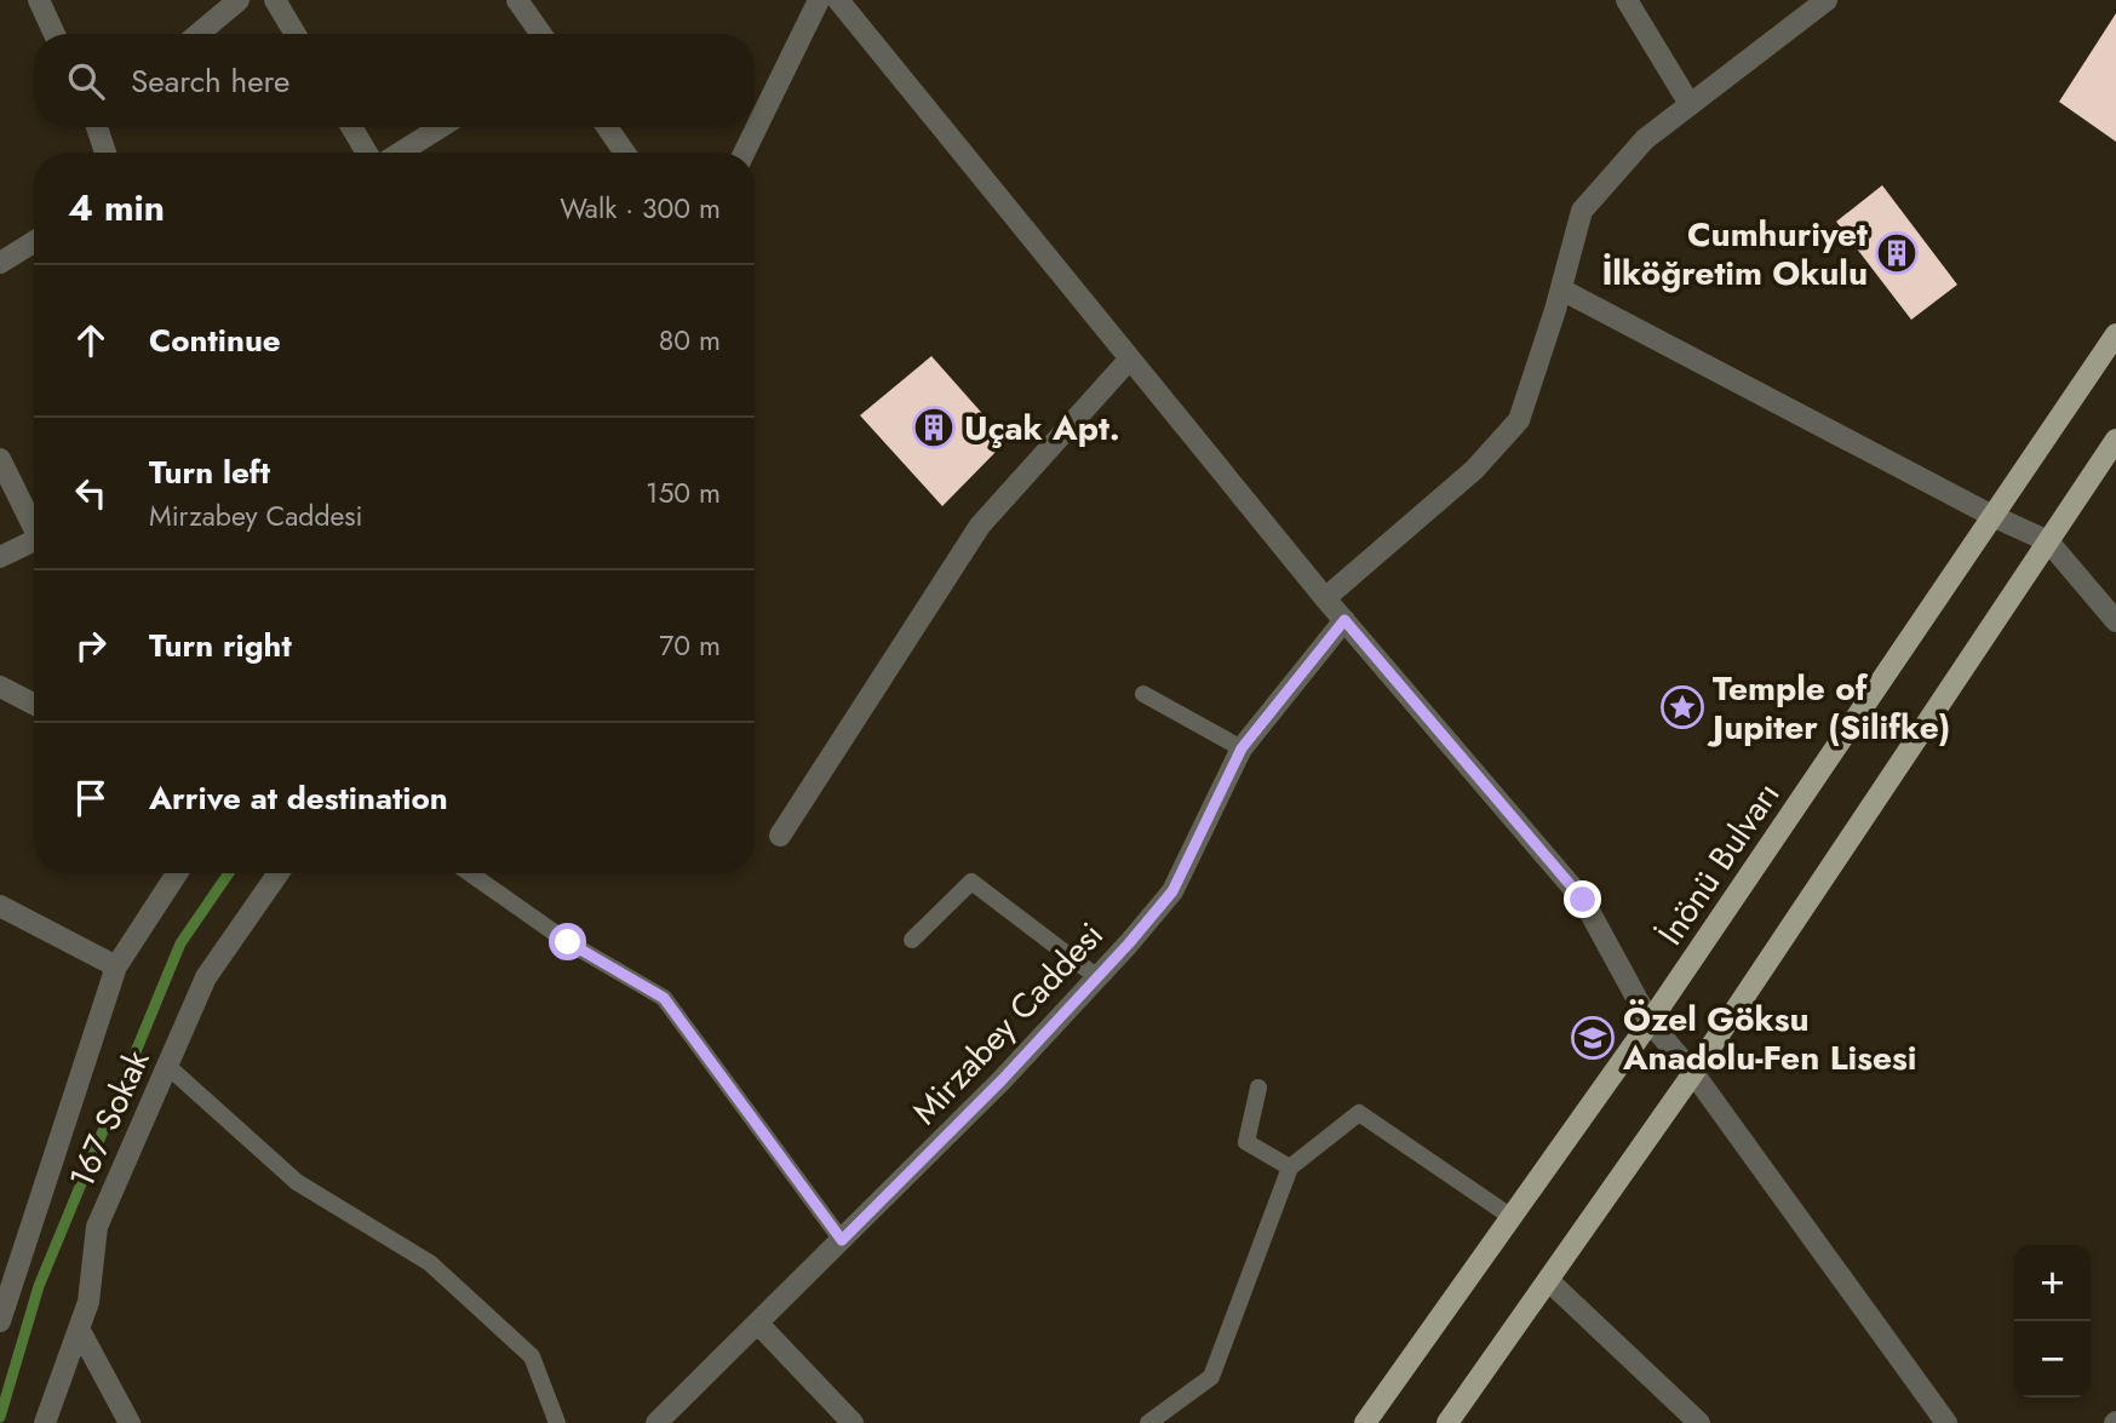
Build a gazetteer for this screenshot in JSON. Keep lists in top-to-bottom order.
{
  "streets": {
    "main road": ["İnönü Bulvarı"],
    "street": ["Mirzabey Caddesi", "167 Sokak"]
  },
  "places": {
    "building": ["Cumhuriyet İlköğretim Okulu", "Uçak Apt."],
    "place": ["Temple of Jupiter (Silifke)"],
    "school or university": ["Özel Göksu Anadolu-Fen Lisesi"]
  },
  "page": {
    "search": "Search here",
    "heading": ["4 min", "Walk · 300 m"],
    "list": [
      ["Continue", "80 m"],
      ["Turn left", "Mirzabey Caddesi", "150 m"],
      ["Turn right", "70 m"],
      "Arrive at destination"
    ],
    "map_buttons": ["+", "−"]
  }
}
